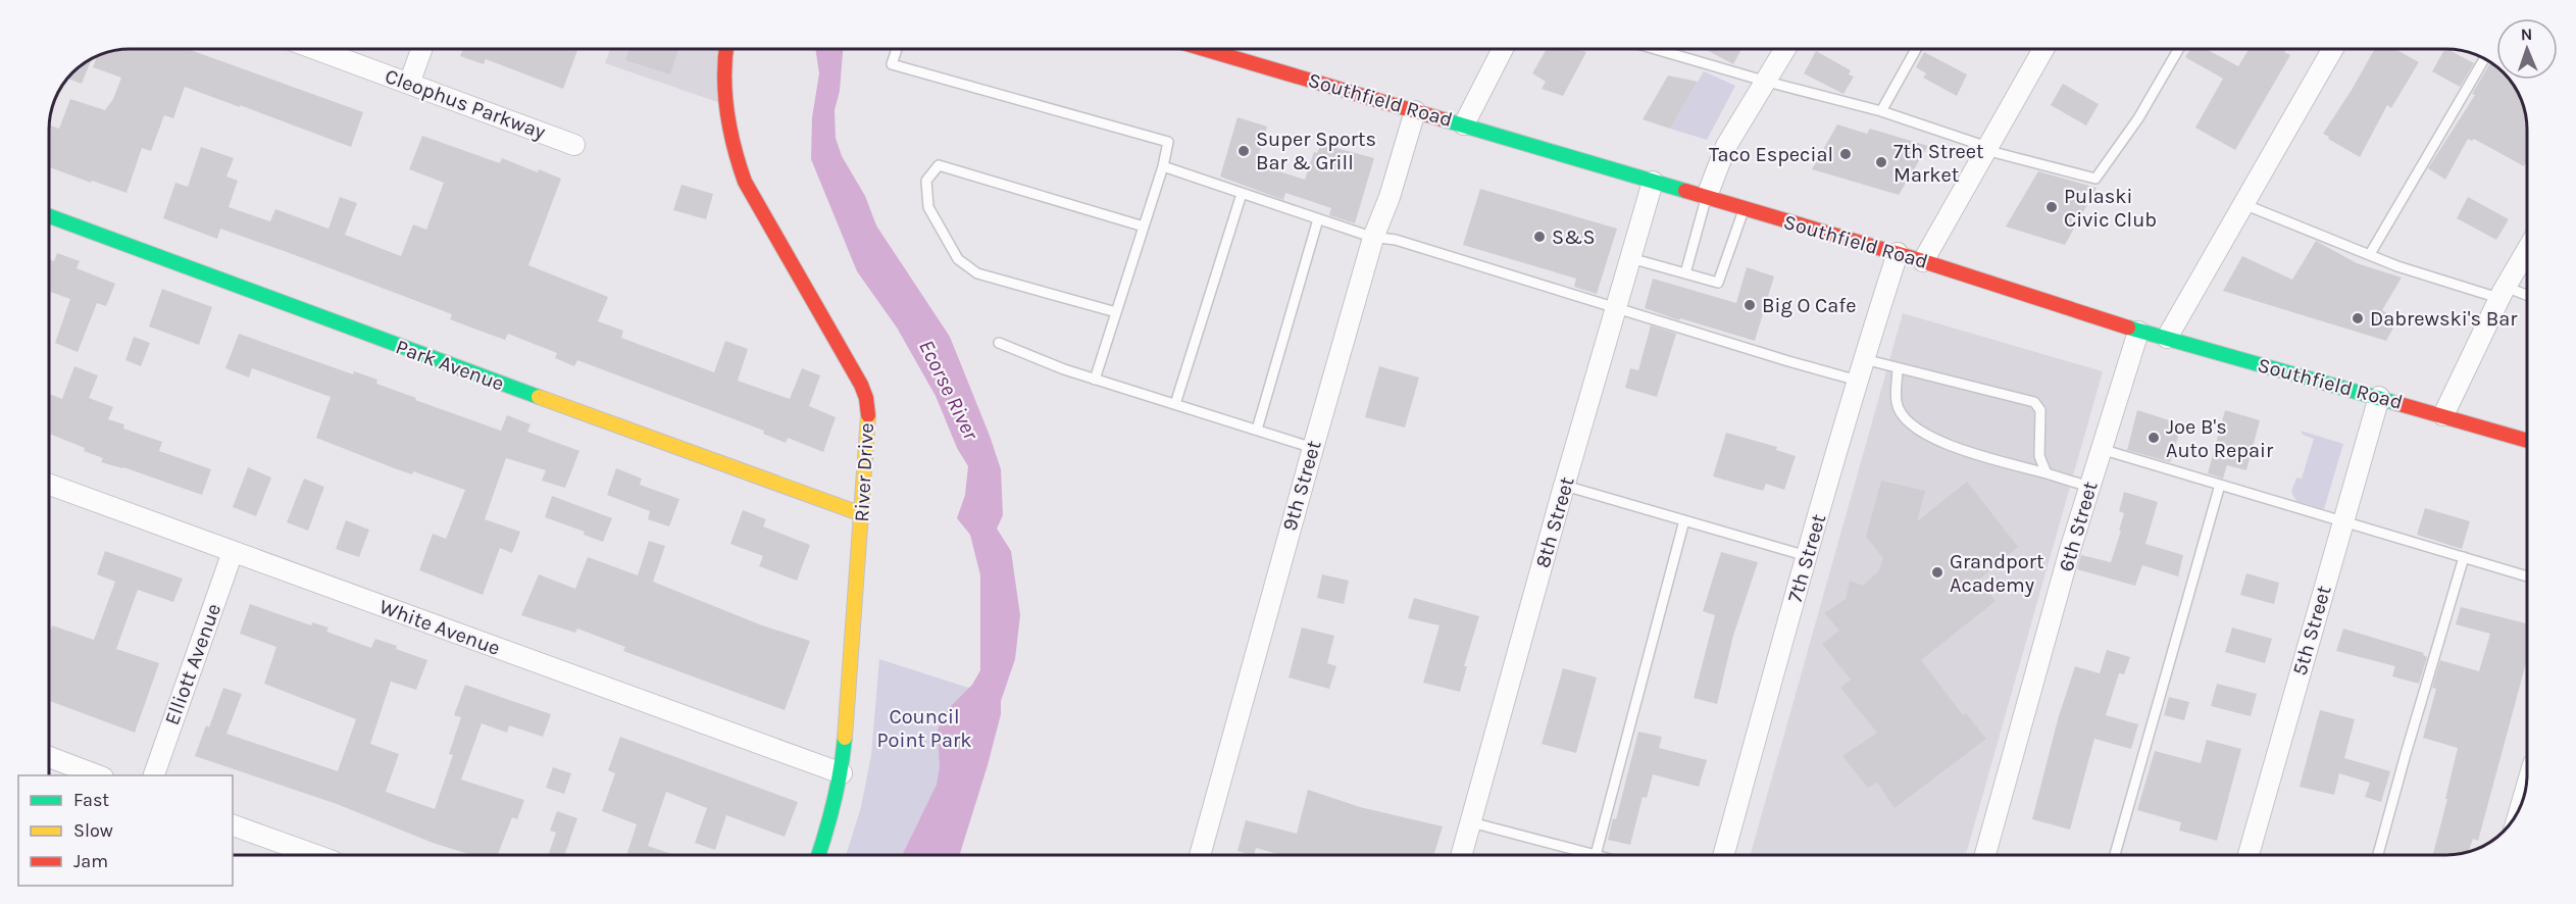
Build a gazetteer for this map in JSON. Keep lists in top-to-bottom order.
{
  "streets": {
    "street": [
      "Southfield Road",
      "Cleophus Parkway",
      "Park Avenue",
      "River Drive",
      "9th Street",
      "8th Street",
      "6th Street",
      "7th Street",
      "White Avenue",
      "5th Street",
      "Elliott Avenue"
    ]
  },
  "crossings": [
    ["Southfield Road", "9th Street"],
    ["Southfield Road", "8th Street"],
    ["Southfield Road", "6th Street"],
    ["Southfield Road", "7th Street"],
    ["Southfield Road", "5th Street"],
    ["Park Avenue", "River Drive"],
    ["River Drive", "White Avenue"],
    ["White Avenue", "Elliott Avenue"]
  ],
  "water": ["Ecorse River"],
  "parks": ["Council Point Park"],
  "places": [
    "Super Sports Bar & Grill",
    "Taco Especial",
    "7th Street Market",
    "Pulaski Civic Club",
    "S&S",
    "Big O Cafe",
    "Dabrewski's Bar",
    "Joe B's Auto Repair",
    "Grandport Academy"
  ],
  "legend": ["Fast", "Slow", "Jam"],
  "north": "top"
}
